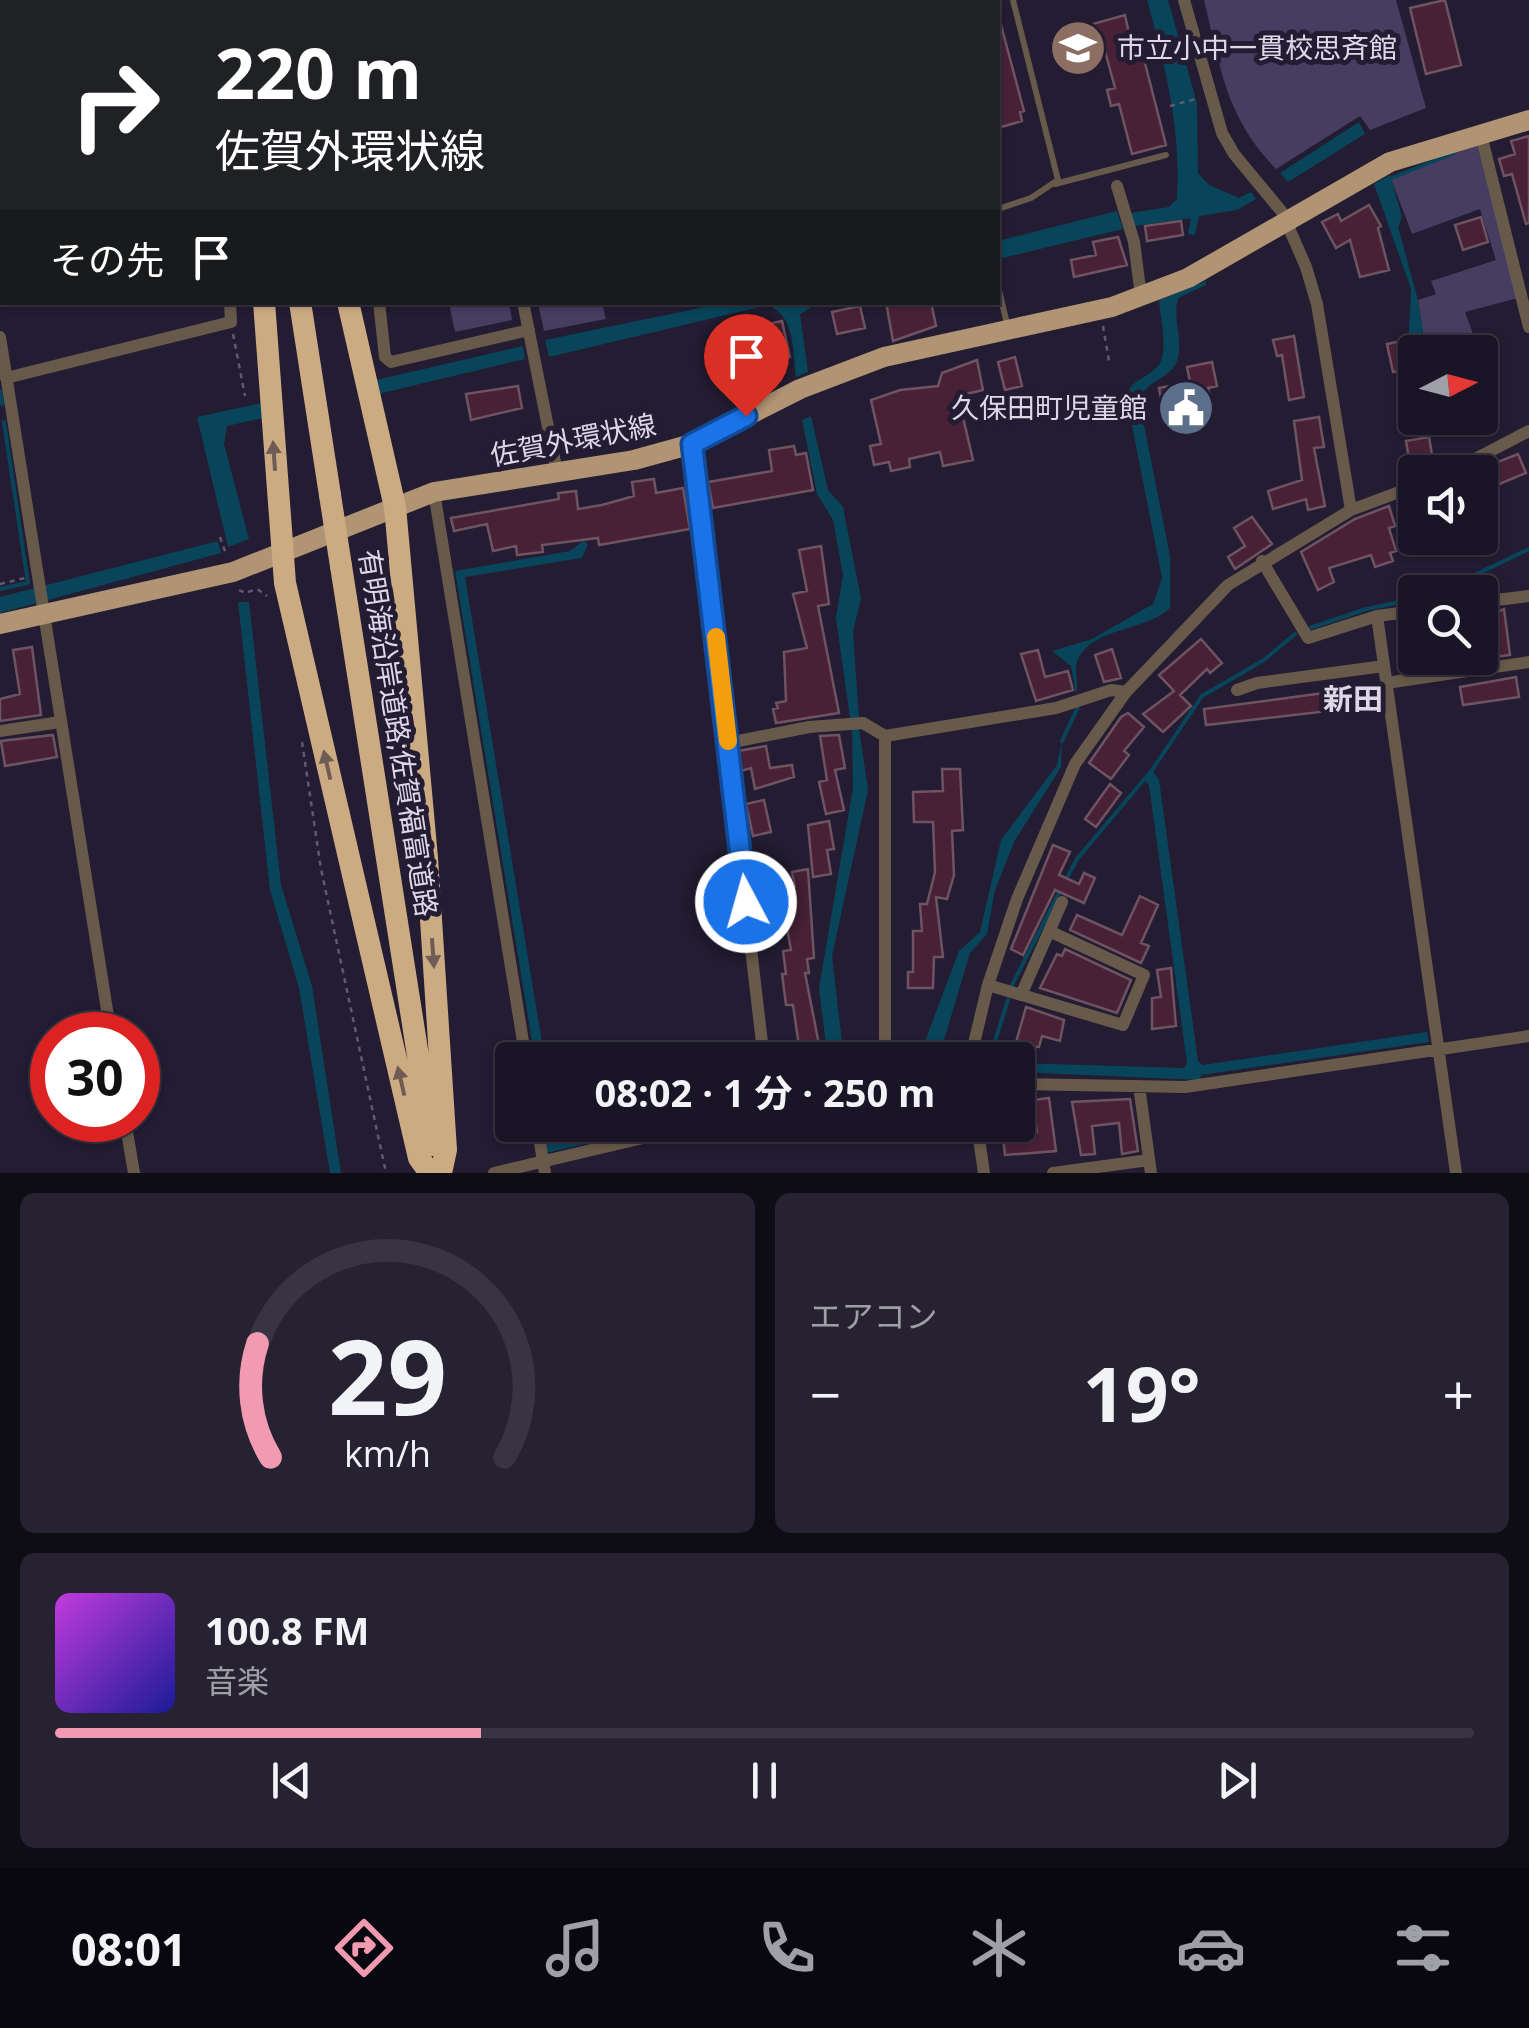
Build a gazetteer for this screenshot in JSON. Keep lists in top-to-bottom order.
{
  "streets": {
    "highway": ["有明海沿岸道路;佐賀福富道路"],
    "main road": ["佐賀外環状線"]
  },
  "districts": ["新田"],
  "places": {
    "school or university": ["市立小中一貫校思斉館"],
    "public building": ["久保田町児童館"]
  },
  "north": "right",
  "page": {
    "turn": ["220 m", "佐賀外環状線"],
    "then": "その先",
    "limit": "30",
    "trip": "08:02 · 1 分 · 250 m",
    "tile": "エアコン",
    "heat": ["−", "19°", "+"],
    "song": ["100.8 FM", "音楽"],
    "tabs": "08:01",
    "gauge": ["29", "km/h"]
  }
}
